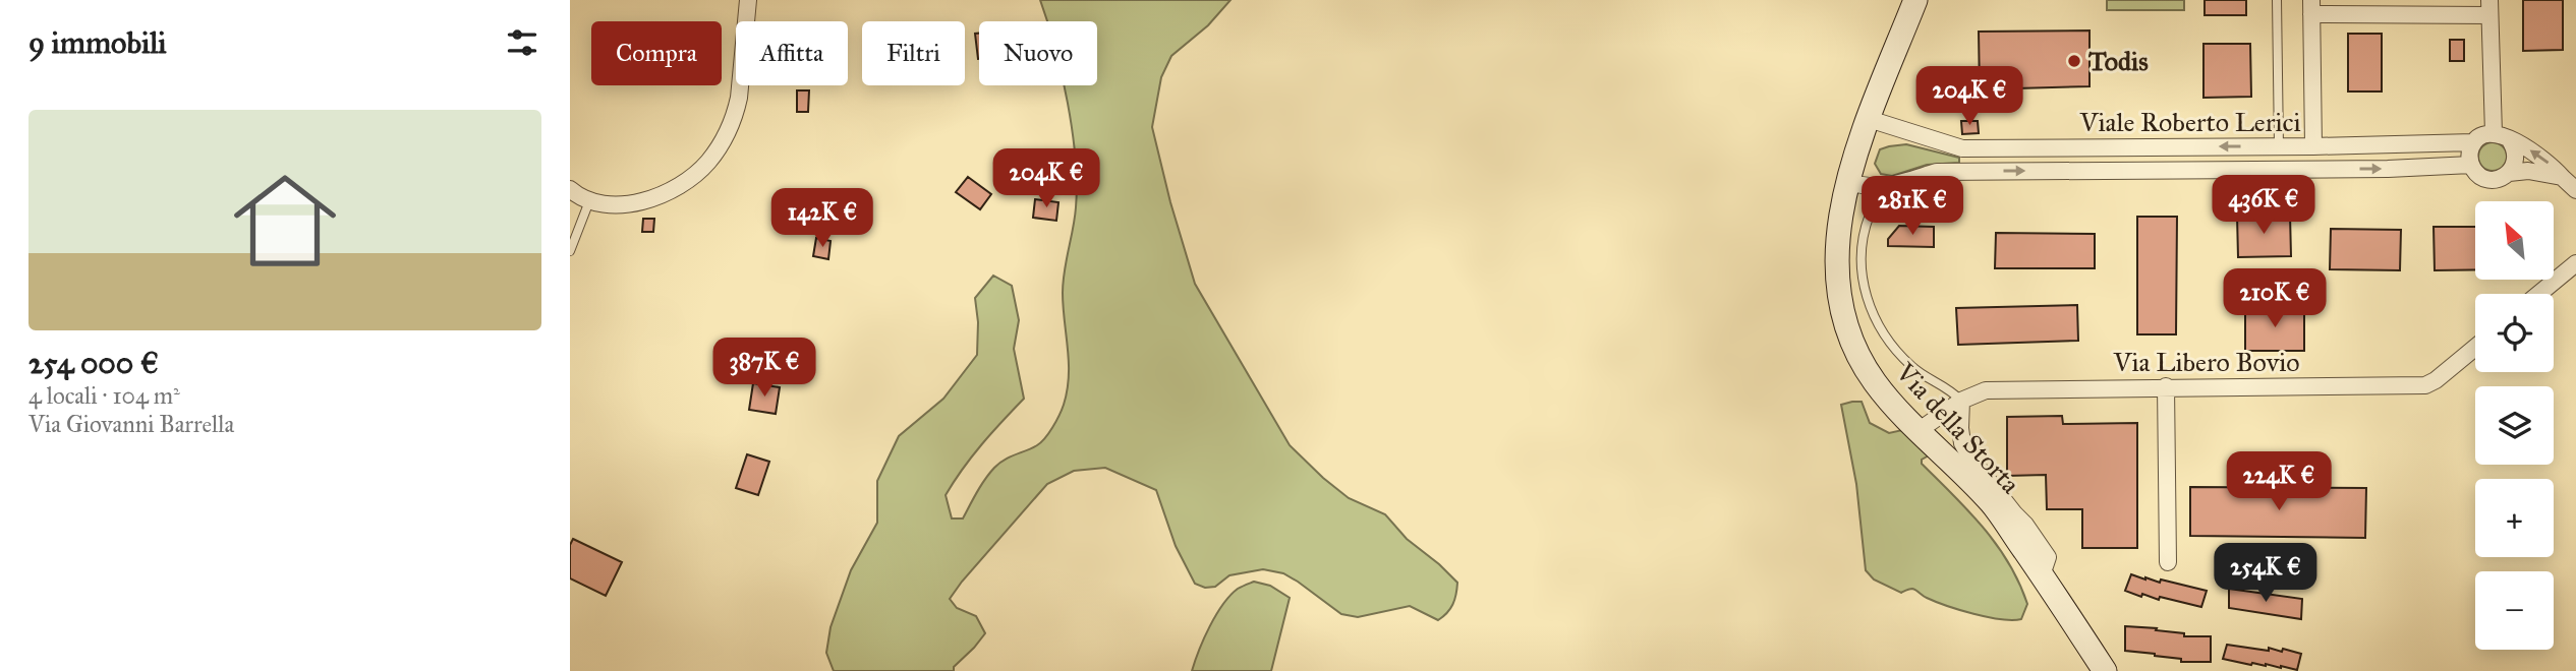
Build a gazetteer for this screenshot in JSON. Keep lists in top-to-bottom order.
{
  "streets": {
    "main road": ["Via della Storta"],
    "street": ["Viale Roberto Lerici", "Via Libero Bovio"]
  },
  "crossings": [
    ["Viale Roberto Lerici", "Via della Storta"],
    ["Via Libero Bovio", "Via della Storta"]
  ],
  "places": ["Todis"],
  "north": "top left",
  "page": {
    "heading": "9 immobili",
    "chip": [
      "Compra",
      "Affitta",
      "Filtri",
      "Nuovo"
    ],
    "price": [
      "204K €",
      "204K €",
      "436K €",
      "281K €",
      "142K €",
      "210K €",
      "387K €",
      "224K €",
      "254K €"
    ],
    "list": [
      {
        "name": "254 000 €",
        "note": "4 locali · 104 m² · Via Giovanni Barrella"
      }
    ],
    "map_buttons": ["+", "−"]
  }
}
